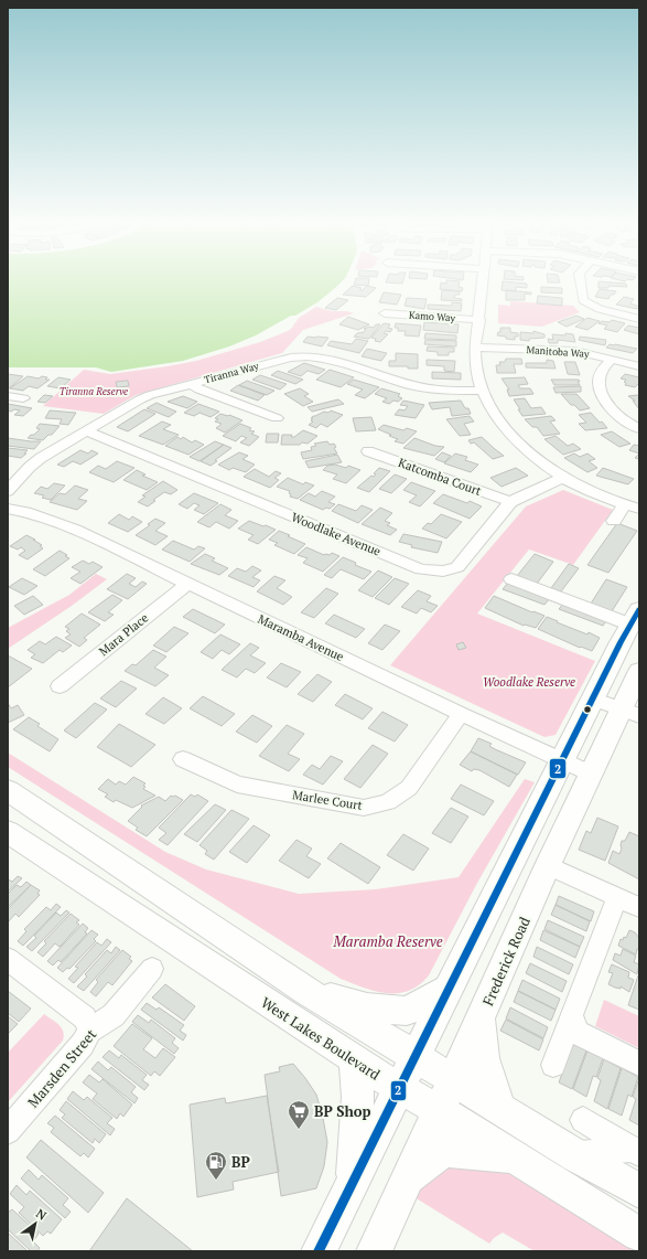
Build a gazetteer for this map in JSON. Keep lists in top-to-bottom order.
{
  "streets": {
    "main road": ["Frederick Road", "West Lakes Boulevard"],
    "street": [
      "Kamo Way",
      "Manitoba Way",
      "Tiranna Way",
      "Katcomba Court",
      "Woodlake Avenue",
      "Mara Place",
      "Maramba Avenue",
      "Marlee Court",
      "Marsden Street"
    ]
  },
  "crossings": [
    ["Tiranna Way", "Woodlake Avenue"],
    ["Katcomba Court", "Woodlake Avenue"],
    ["Mara Place", "Maramba Avenue"],
    ["Maramba Avenue", "Marlee Court"],
    ["Maramba Avenue", "Frederick Road"],
    ["Frederick Road", "West Lakes Boulevard"]
  ],
  "parks": ["Tiranna Reserve", "Woodlake Reserve", "Maramba Reserve"],
  "places": {
    "supermarket": ["BP Shop"],
    "fuel station": ["BP"]
  },
  "lines": ["transit line 2"],
  "north": "top right"
}
